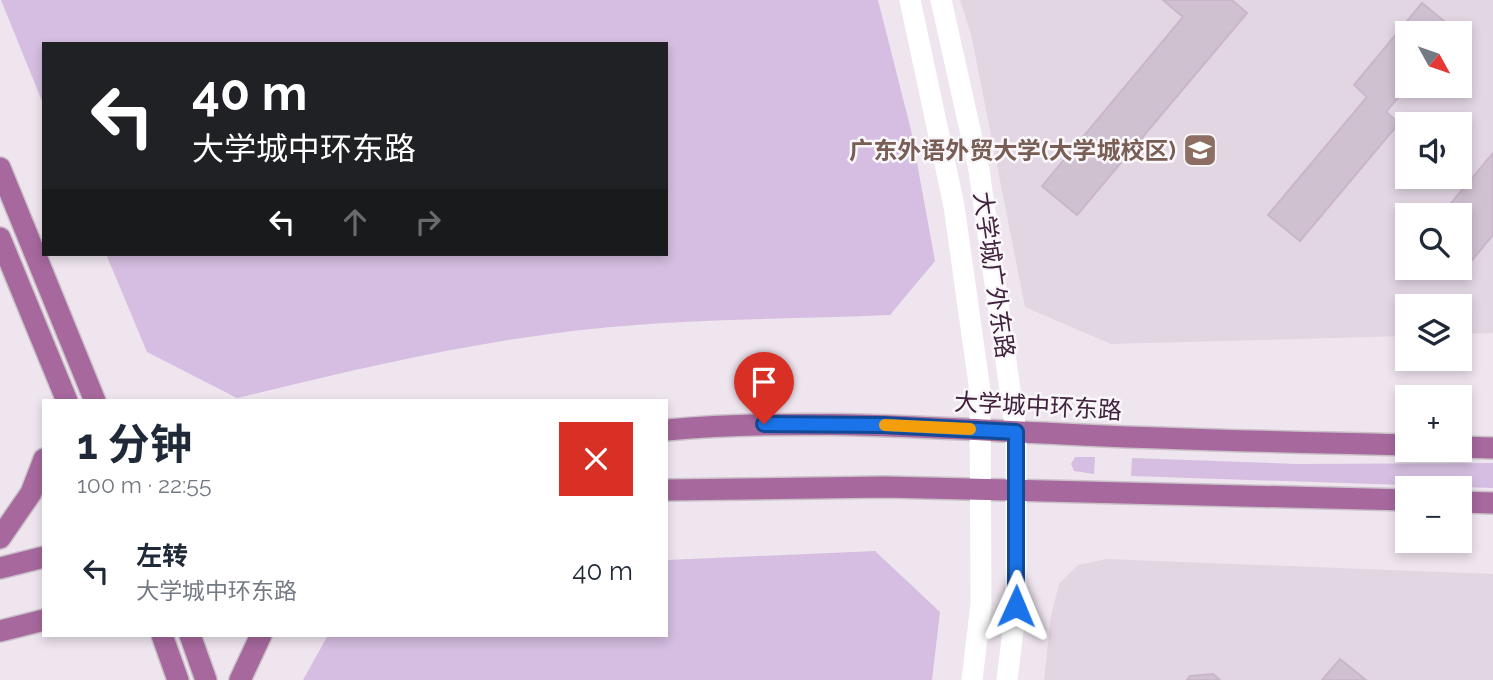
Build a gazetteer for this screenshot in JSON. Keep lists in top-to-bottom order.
{
  "streets": {
    "main road": ["大学城中环东路"],
    "street": ["大学城广外东路"]
  },
  "crossings": [
    ["大学城广外东路", "大学城中环东路"]
  ],
  "places": {
    "school or university": ["广东外语外贸大学(大学城校区)"]
  },
  "north": "bottom right",
  "page": {
    "map_buttons": ["+", "−"],
    "turn": ["40 m", "大学城中环东路"],
    "heading": ["1 分钟", "100 m · 22:55"],
    "list": [
      {
        "name": "左转",
        "note": "大学城中环东路",
        "value": "40 m"
      }
    ]
  }
}
